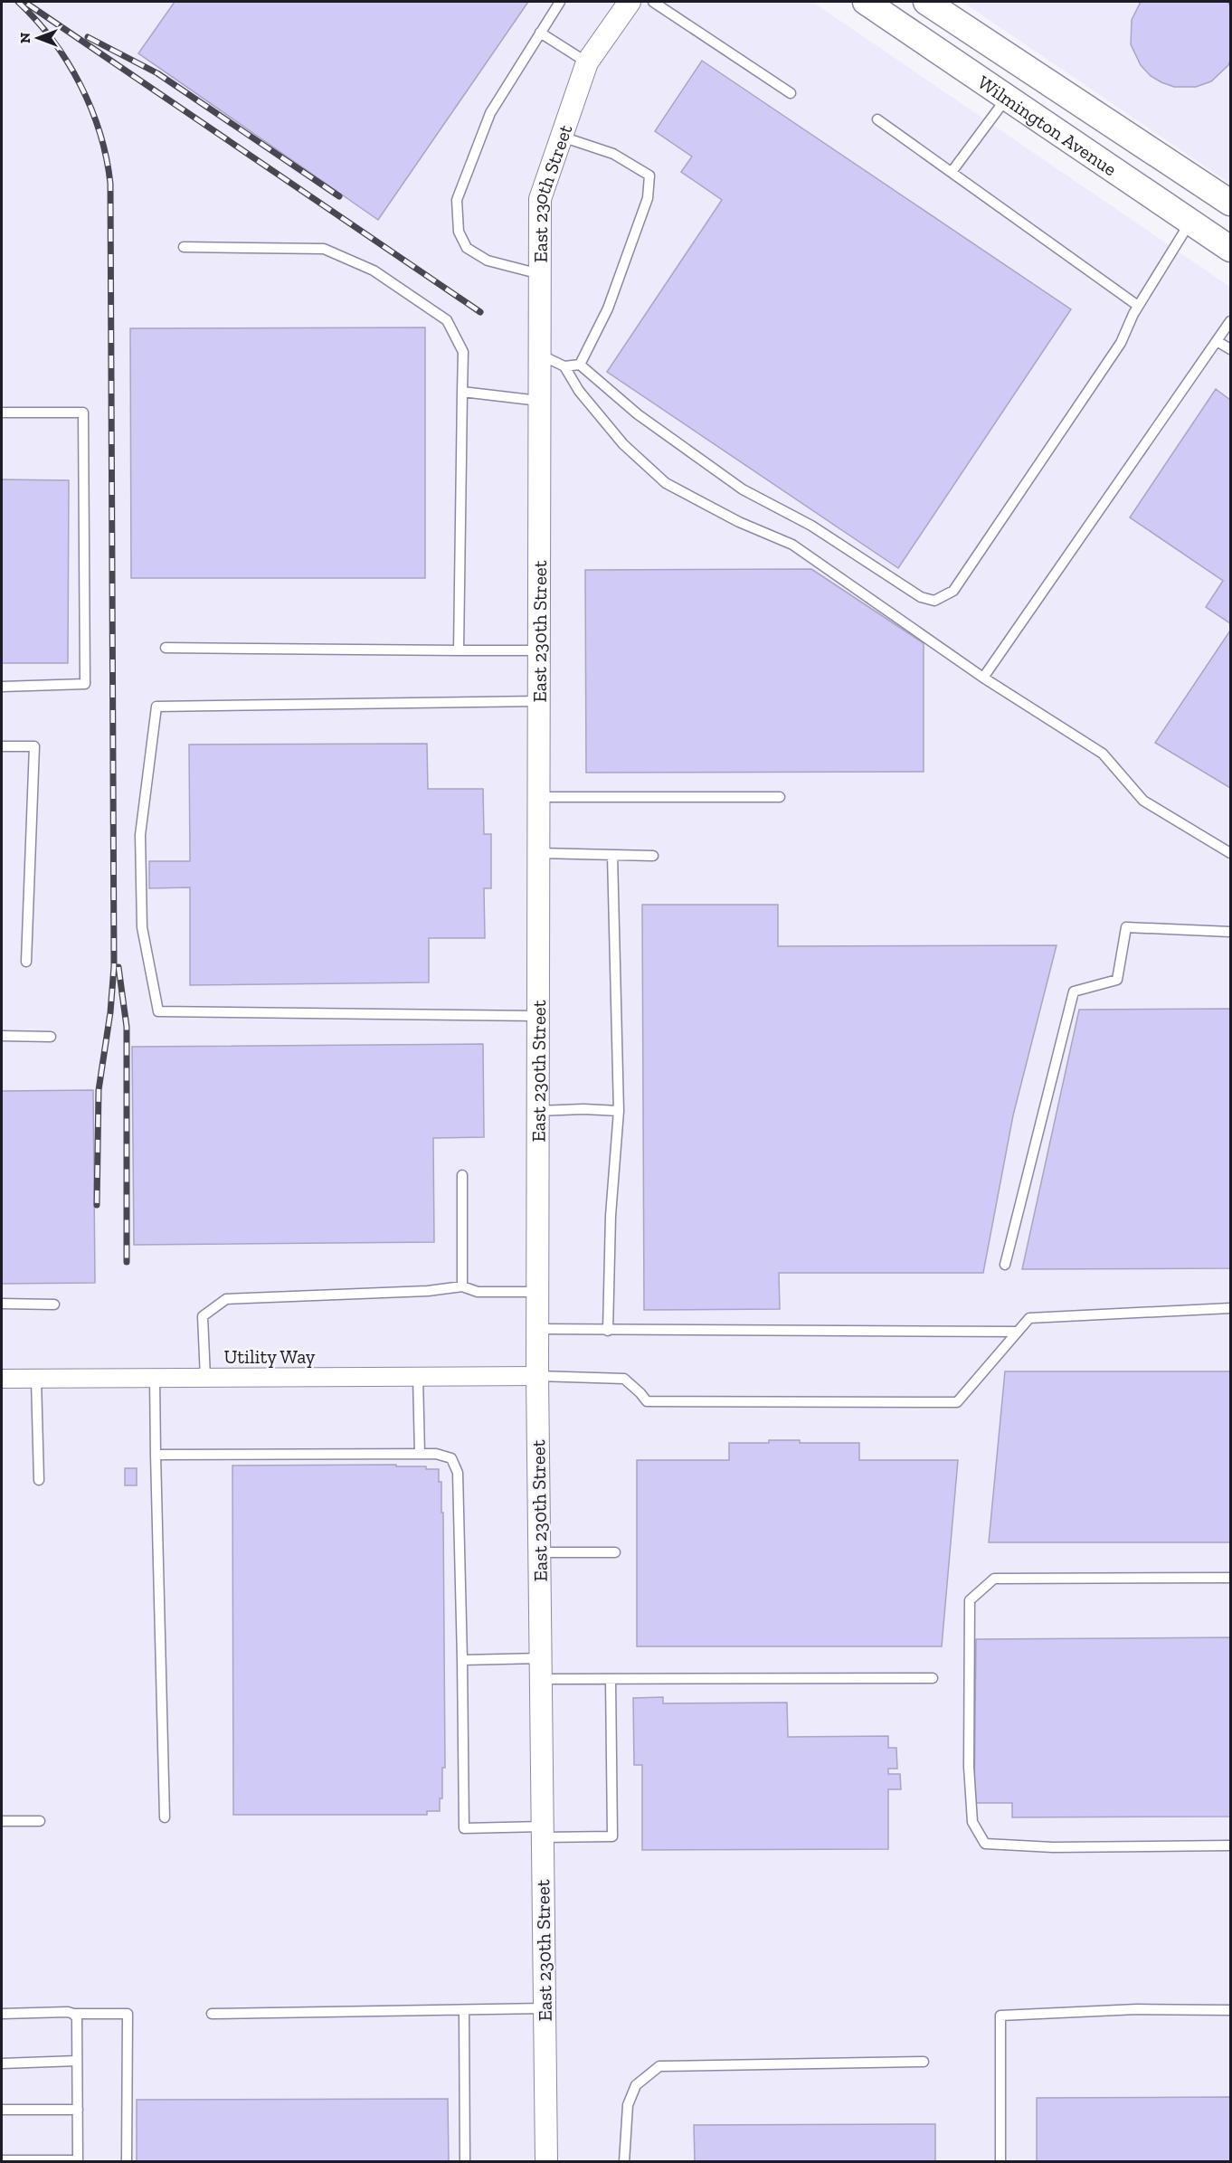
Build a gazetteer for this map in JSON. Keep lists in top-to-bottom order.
{
  "streets": {
    "main road": ["Wilmington Avenue"],
    "street": ["East 230th Street", "Utility Way"]
  },
  "crossings": [
    ["East 230th Street", "Utility Way"]
  ],
  "north": "left"
}
